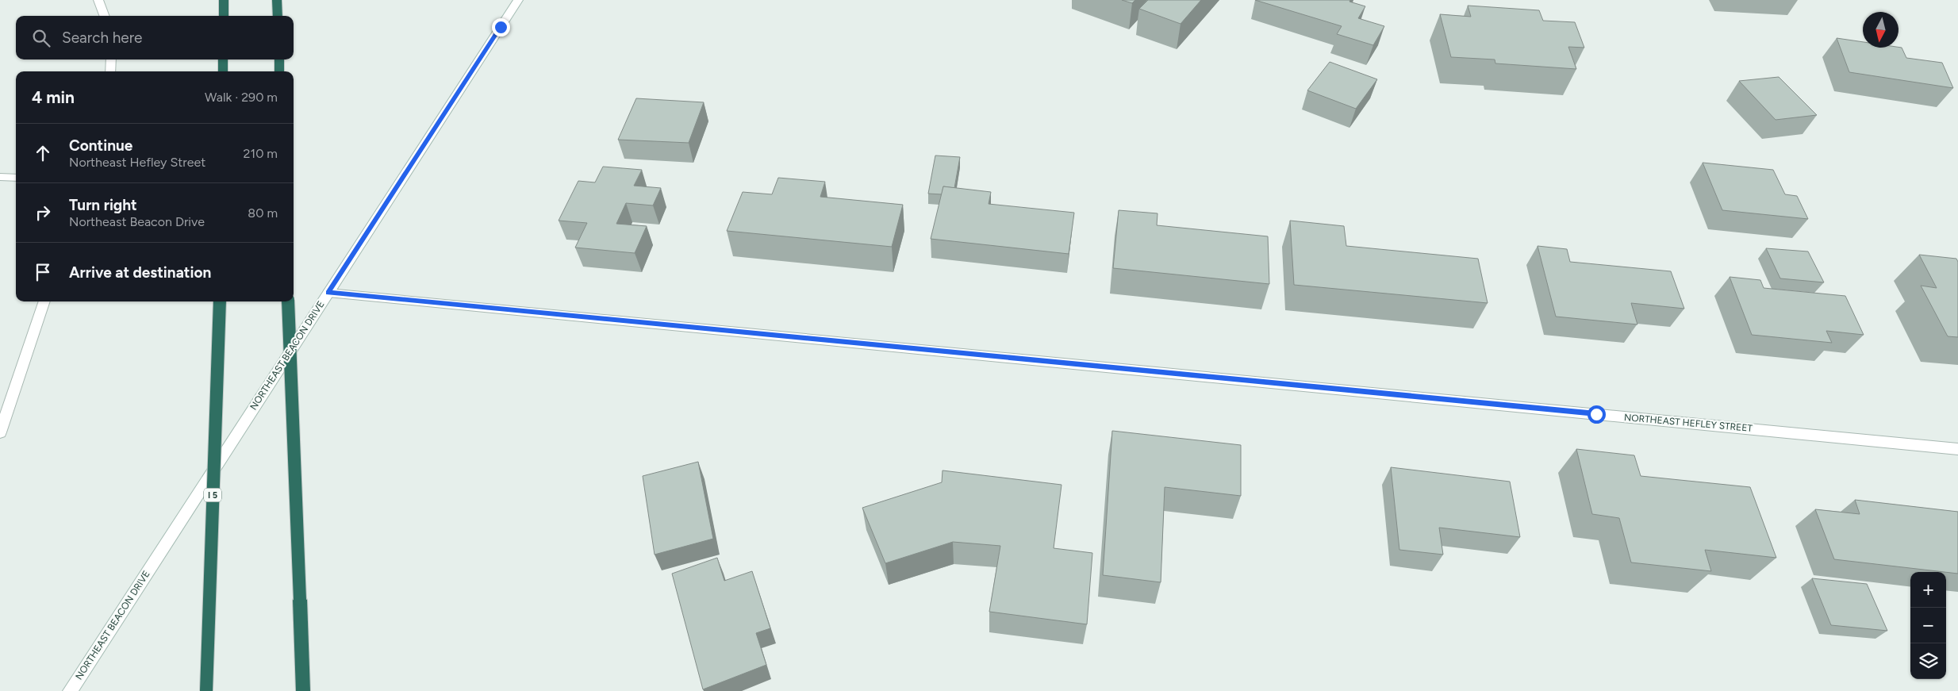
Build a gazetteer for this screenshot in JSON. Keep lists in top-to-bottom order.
{
  "streets": {
    "highway": ["I 5"],
    "street": ["NORTHEAST BEACON DRIVE", "NORTHEAST HEFLEY STREET"]
  },
  "crossings": [
    ["NORTHEAST BEACON DRIVE", "NORTHEAST HEFLEY STREET"]
  ],
  "north": "bottom",
  "page": {
    "search": "Search here",
    "heading": ["4 min", "Walk · 290 m"],
    "list": [
      ["Continue", "Northeast Hefley Street", "210 m"],
      ["Turn right", "Northeast Beacon Drive", "80 m"],
      "Arrive at destination"
    ],
    "map_buttons": ["+", "−"]
  }
}
